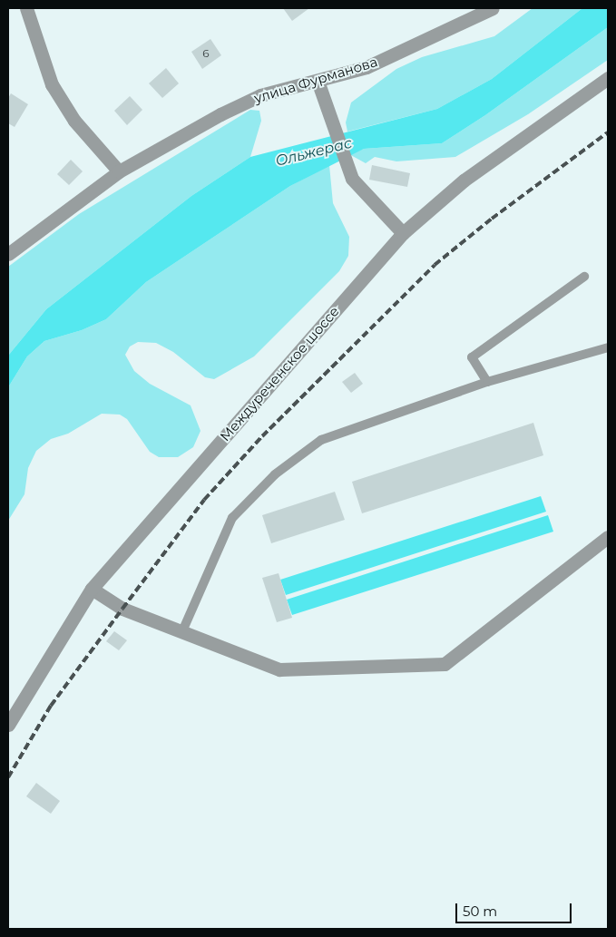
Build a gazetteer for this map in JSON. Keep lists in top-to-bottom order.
{
  "streets": {
    "street": ["улица Фурманова", "Междуреченское шоссе"]
  },
  "water": ["Ольжерас"],
  "house_numbers": ["6"],
  "scale_bar": "50 m"
}
